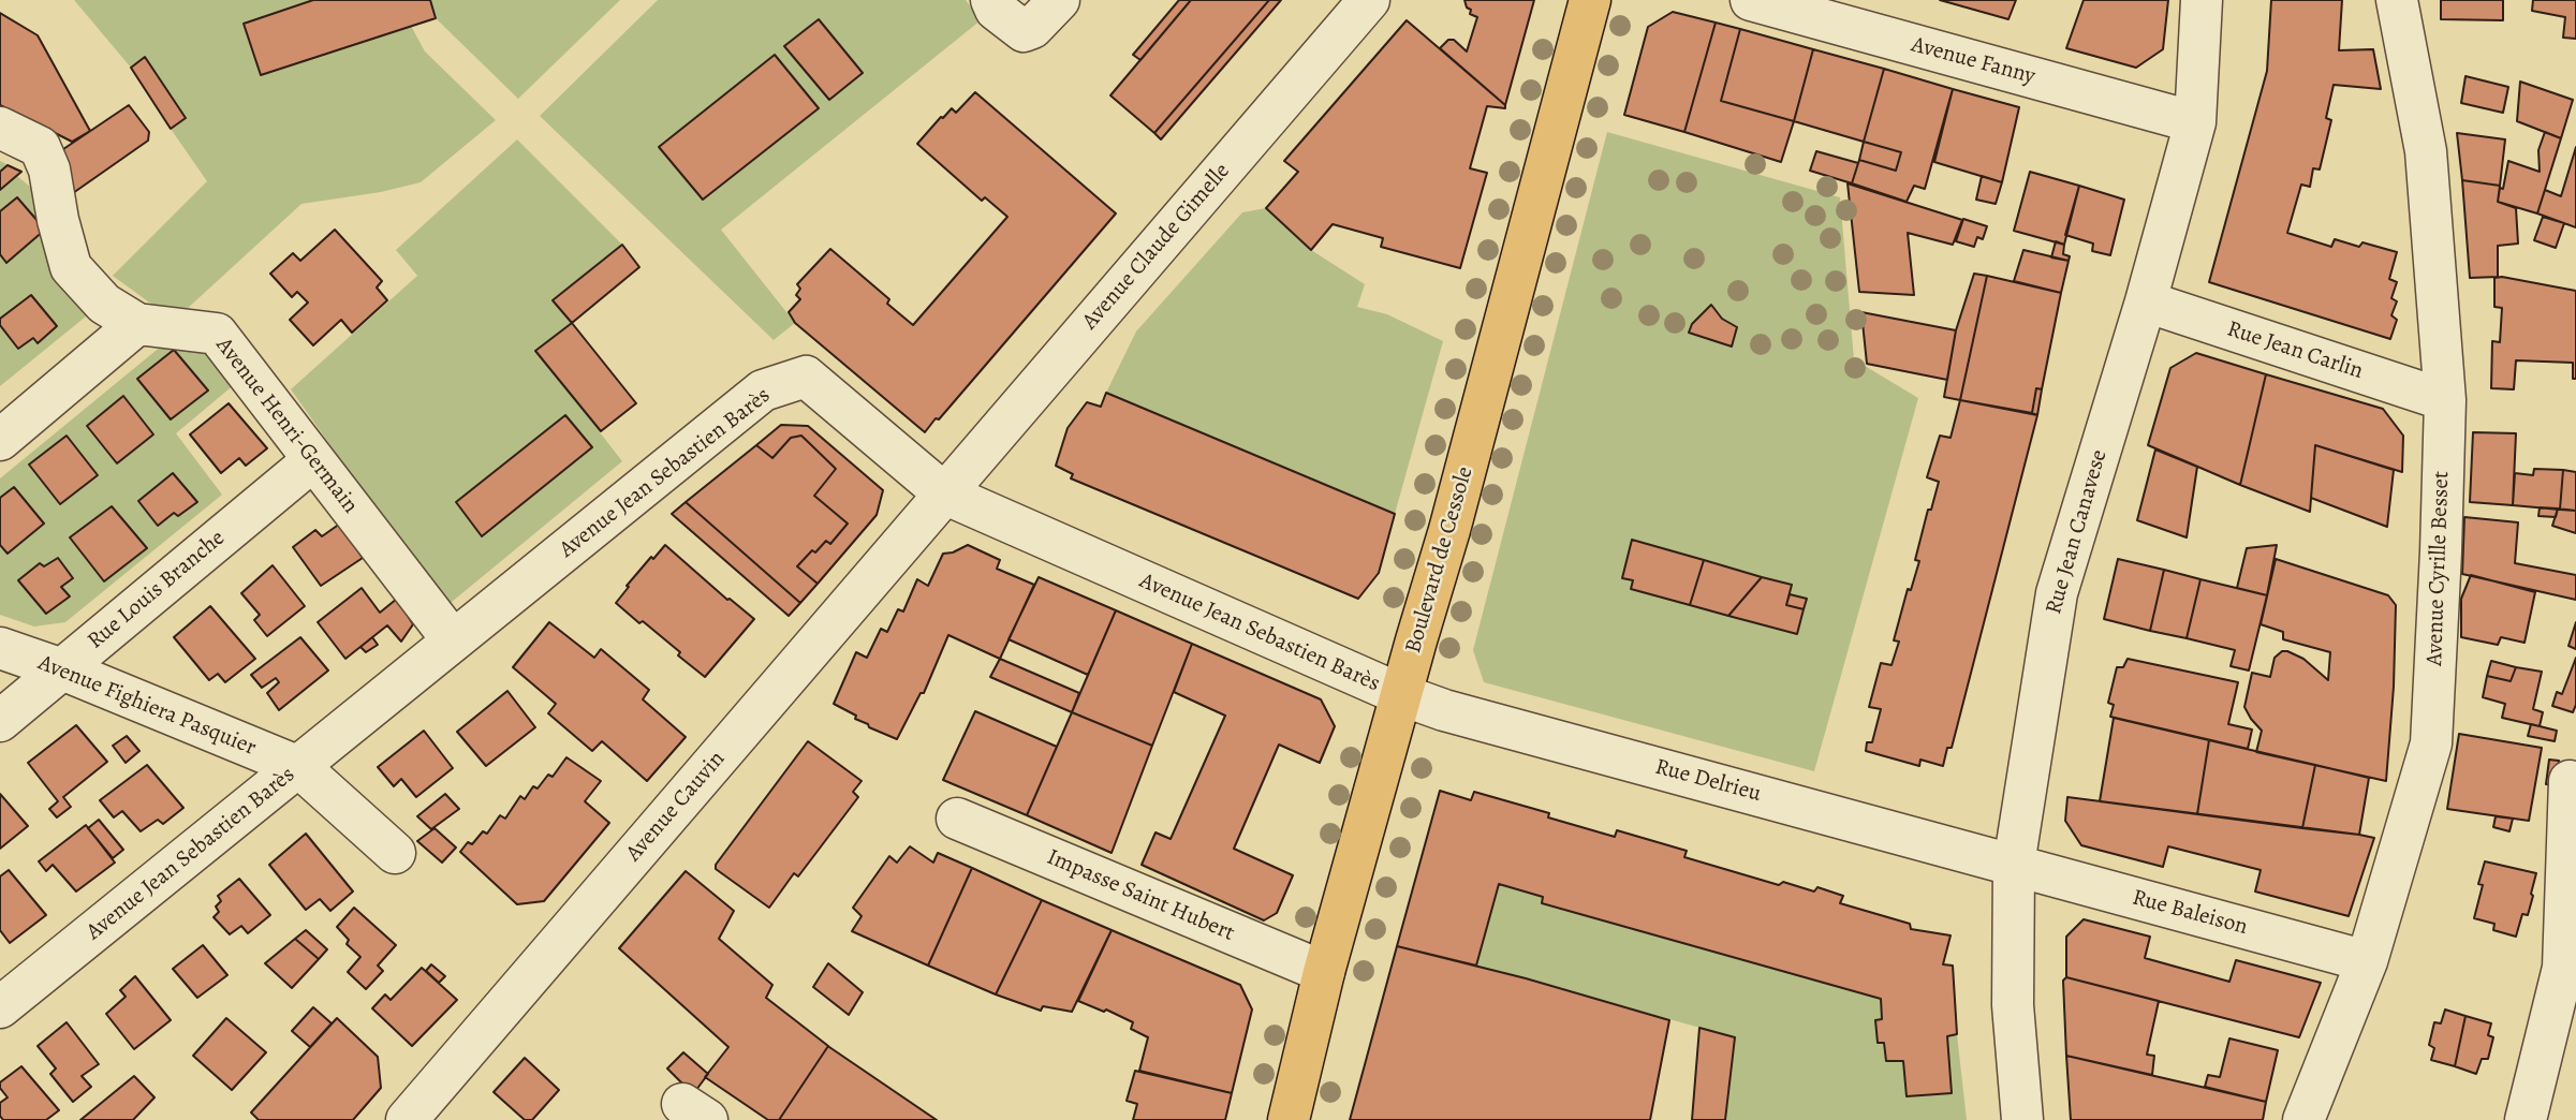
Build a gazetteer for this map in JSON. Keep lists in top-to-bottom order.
{
  "streets": {
    "main road": ["Boulevard de Cessole"],
    "street": [
      "Avenue Fanny",
      "Avenue Claude Gimelle",
      "Rue Jean Carlin",
      "Avenue Henri-Germain",
      "Avenue Jean Sebastien Barès",
      "Rue Jean Canavese",
      "Avenue Cyrille Besset",
      "Rue Louis Branche",
      "Avenue Fighiera Pasquier",
      "Rue Delrieu",
      "Avenue Cauvin",
      "Impasse Saint Hubert",
      "Rue Baleison"
    ]
  },
  "crossings": [
    ["Avenue Fanny", "Rue Jean Canavese"],
    ["Avenue Claude Gimelle", "Avenue Jean Sebastien Barès"],
    ["Avenue Claude Gimelle", "Avenue Cauvin"],
    ["Rue Jean Carlin", "Rue Jean Canavese"],
    ["Rue Jean Carlin", "Avenue Cyrille Besset"],
    ["Avenue Henri-Germain", "Avenue Jean Sebastien Barès"],
    ["Avenue Henri-Germain", "Rue Louis Branche"],
    ["Avenue Jean Sebastien Barès", "Boulevard de Cessole"],
    ["Avenue Jean Sebastien Barès", "Avenue Fighiera Pasquier"],
    ["Avenue Jean Sebastien Barès", "Rue Delrieu"],
    ["Avenue Jean Sebastien Barès", "Avenue Cauvin"],
    ["Rue Jean Canavese", "Rue Delrieu"],
    ["Rue Jean Canavese", "Rue Baleison"],
    ["Boulevard de Cessole", "Rue Delrieu"],
    ["Boulevard de Cessole", "Impasse Saint Hubert"],
    ["Avenue Cyrille Besset", "Rue Baleison"],
    ["Rue Louis Branche", "Avenue Fighiera Pasquier"],
    ["Rue Delrieu", "Rue Baleison"]
  ]
}
